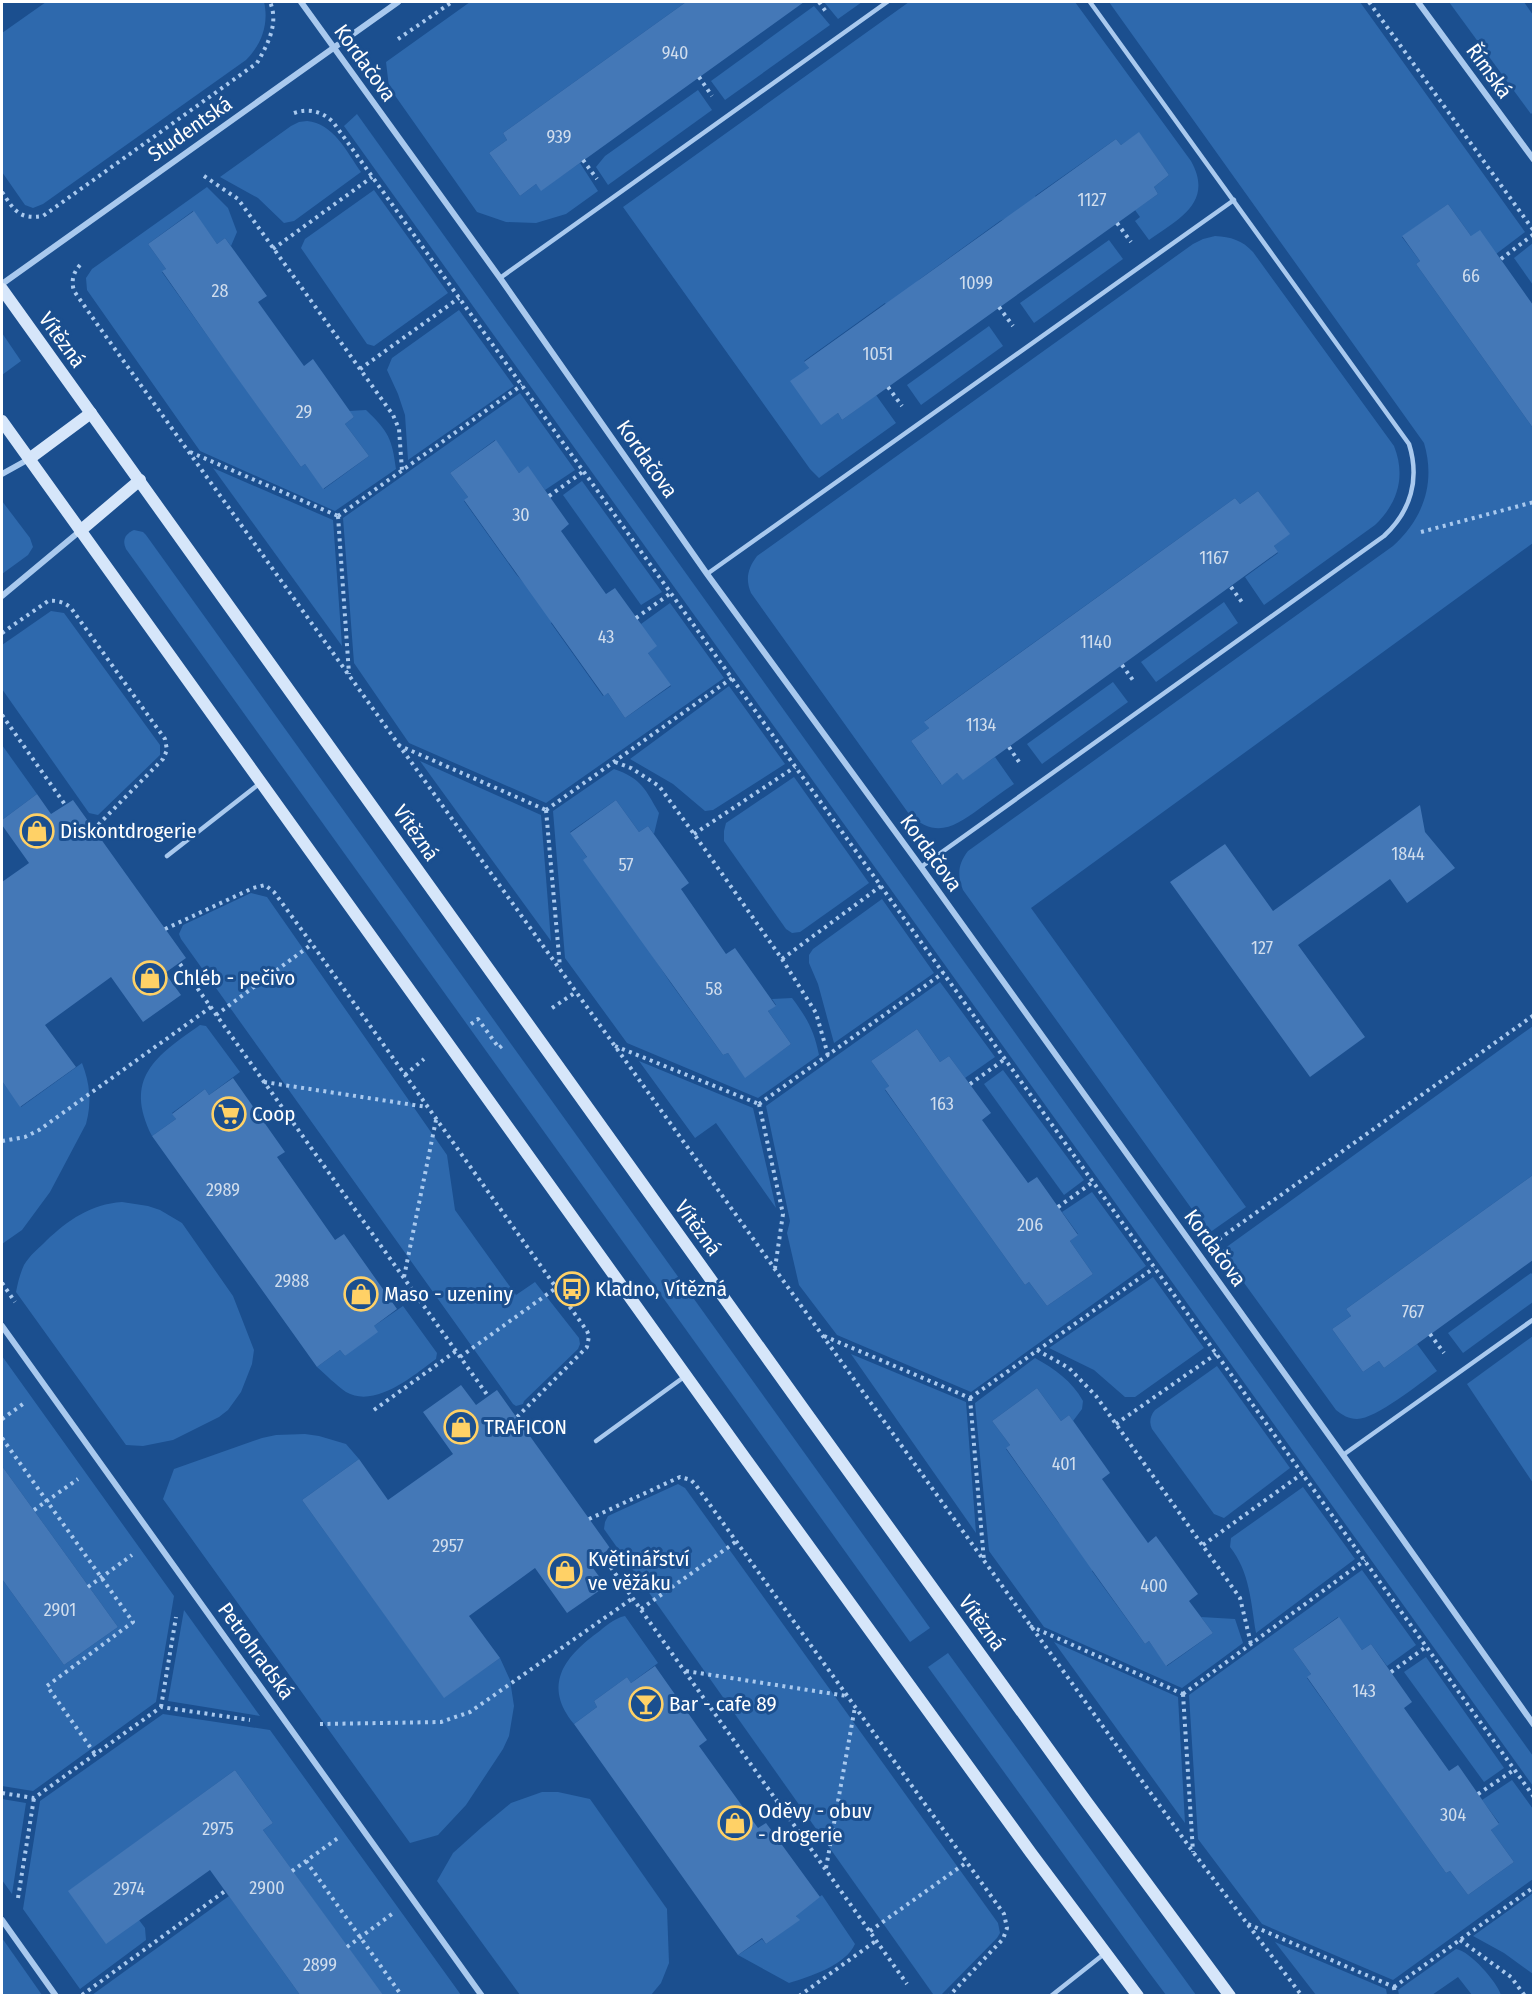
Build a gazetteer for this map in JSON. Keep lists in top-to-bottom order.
{
  "streets": {
    "main road": ["Vítězná"],
    "street": [
      "Kordačova",
      "Římská",
      "Studentská",
      "Petrohradská"
    ]
  },
  "crossings": [
    ["Kordačova", "Studentská"]
  ],
  "places": {
    "shop": [
      "Diskontdrogerie",
      "Chléb - pečivo",
      "Maso - uzeniny",
      "TRAFICON",
      "Květinářství ve věžáku",
      "Oděvy - obuv - drogerie"
    ],
    "supermarket": ["Coop"],
    "bus stop": ["Kladno, Vítězná"],
    "bar": ["Bar - cafe 89"]
  },
  "house_numbers": [
    "940",
    "939",
    "1127",
    "66",
    "1099",
    "28",
    "1051",
    "29",
    "30",
    "1167",
    "43",
    "1140",
    "1134",
    "1844",
    "57",
    "127",
    "58",
    "163",
    "2989",
    "206",
    "2988",
    "767",
    "401",
    "2957",
    "400",
    "2901",
    "143",
    "304",
    "2975",
    "2900",
    "2974",
    "2899"
  ]
}
